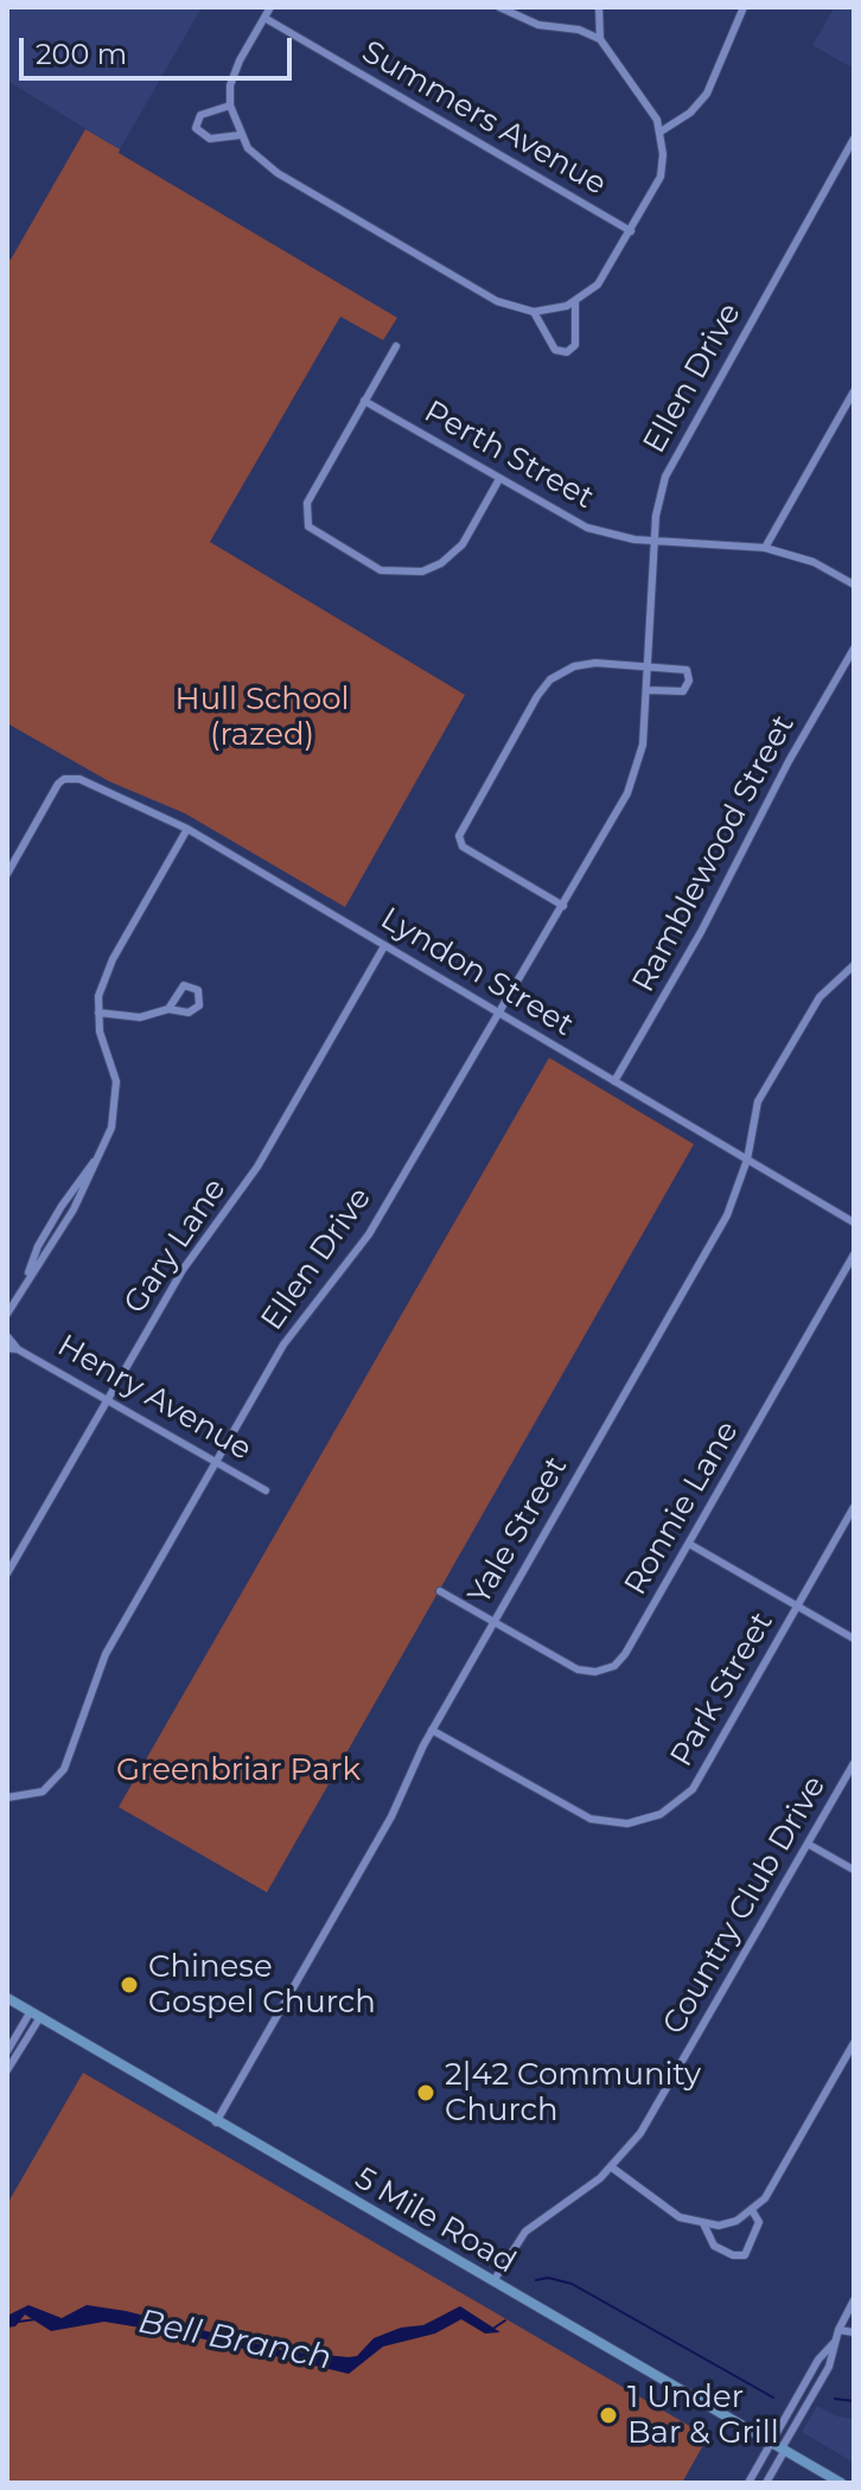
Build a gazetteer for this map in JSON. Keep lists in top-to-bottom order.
{
  "streets": {
    "main road": ["5 Mile Road"],
    "street": [
      "Summers Avenue",
      "Ellen Drive",
      "Perth Street",
      "Ramblewood Street",
      "Lyndon Street",
      "Gary Lane",
      "Henry Avenue",
      "Ronnie Lane",
      "Yale Street",
      "Park Street",
      "Country Club Drive"
    ]
  },
  "crossings": [
    ["Ellen Drive", "Perth Street"],
    ["Ellen Drive", "Lyndon Street"],
    ["Ellen Drive", "Henry Avenue"],
    ["Ramblewood Street", "Lyndon Street"],
    ["Lyndon Street", "Gary Lane"],
    ["Lyndon Street", "Yale Street"],
    ["Gary Lane", "Henry Avenue"],
    ["Ronnie Lane", "Yale Street"],
    ["Yale Street", "Park Street"],
    ["Yale Street", "5 Mile Road"],
    ["Country Club Drive", "5 Mile Road"]
  ],
  "water": ["Bell Branch"],
  "parks": ["Hull School (razed)", "Greenbriar Park"],
  "places": ["Chinese Gospel Church", "2|42 Community Church", "1 Under Bar & Grill"],
  "scale_bar": "200 m"
}
